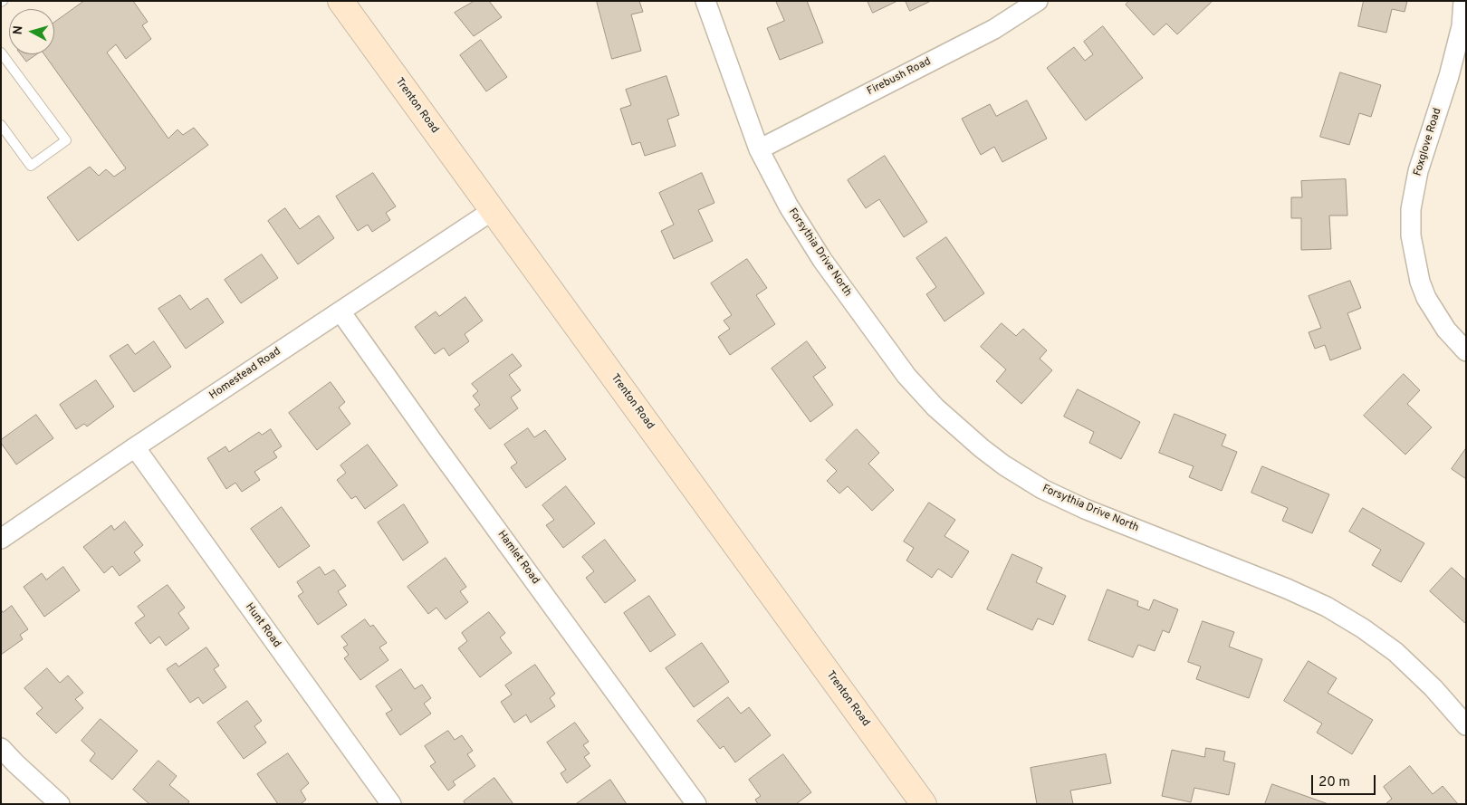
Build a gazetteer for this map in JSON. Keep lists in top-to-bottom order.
{
  "streets": {
    "main road": ["Trenton Road"],
    "street": [
      "Firebush Road",
      "Foxglove Road",
      "Forsythia Drive North",
      "Homestead Road",
      "Hamlet Road",
      "Hunt Road"
    ]
  },
  "crossings": [
    ["Firebush Road", "Forsythia Drive North"],
    ["Trenton Road", "Homestead Road"],
    ["Homestead Road", "Hamlet Road"],
    ["Homestead Road", "Hunt Road"]
  ],
  "scale_bar": "20 m",
  "north": "left"
}
